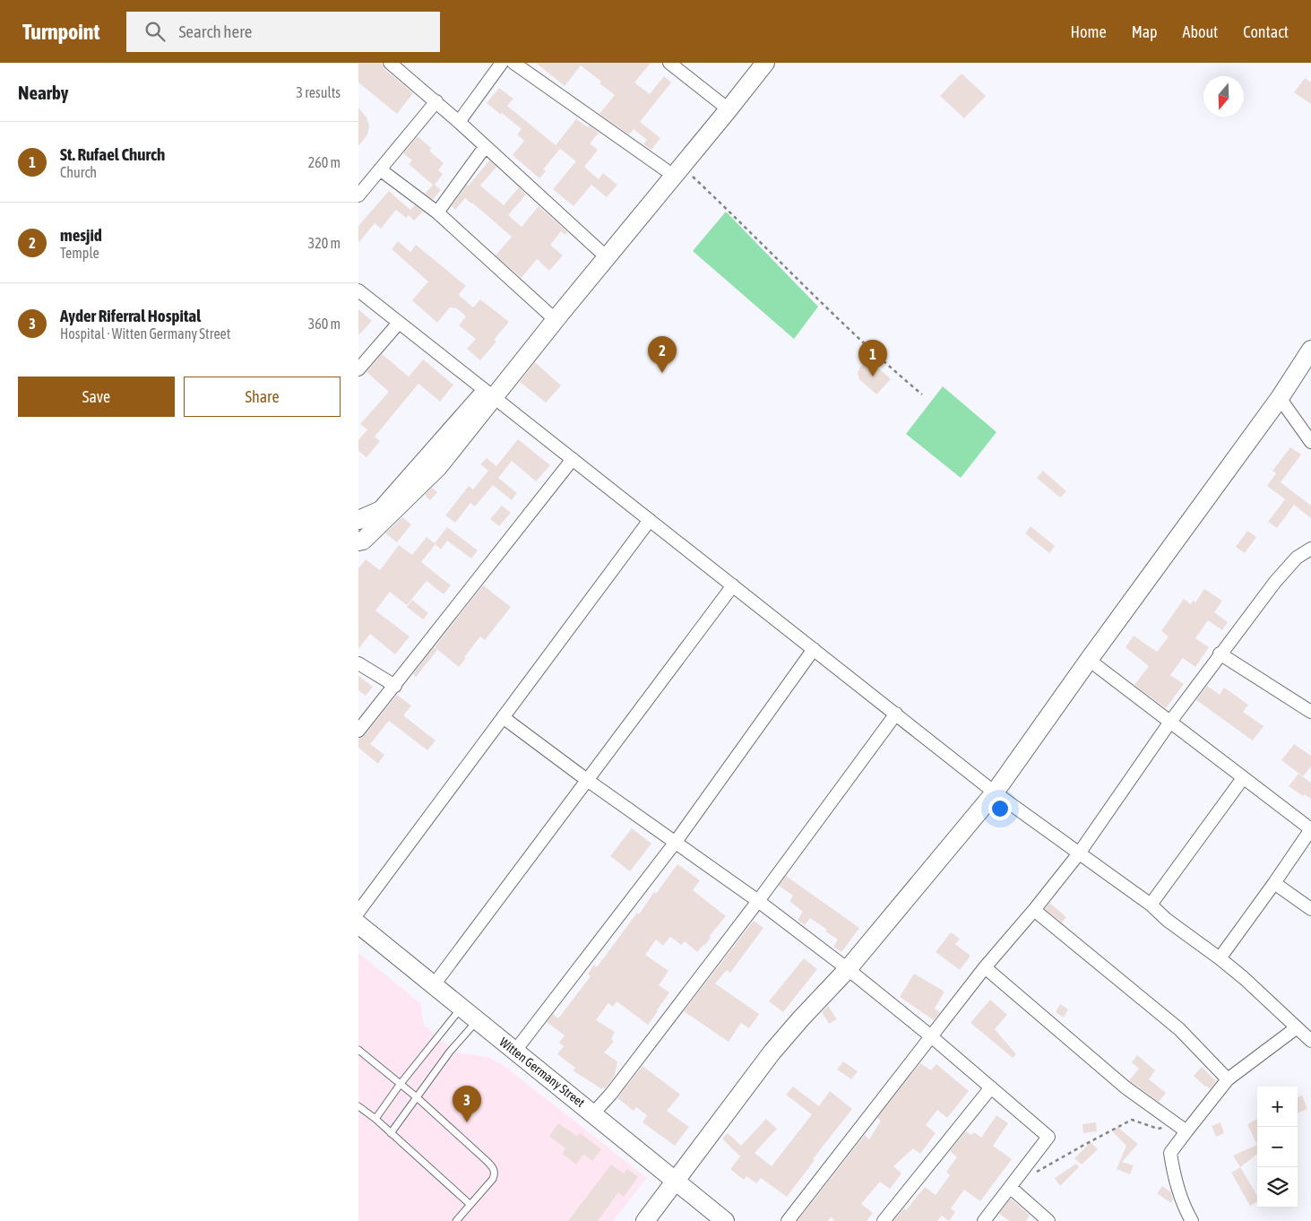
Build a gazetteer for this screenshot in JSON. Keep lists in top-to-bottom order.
{
  "streets": {
    "street": ["Witten Germany Street"]
  },
  "north": "bottom",
  "page": {
    "header": "Turnpoint",
    "search": "Search here",
    "nav": [
      "Home",
      "Map",
      "About",
      "Contact"
    ],
    "heading": ["Nearby", "3 results"],
    "list": [
      {
        "mark": "1",
        "name": "St. Rufael Church",
        "note": "Church",
        "value": "260 m"
      },
      {
        "mark": "2",
        "name": "mesjid",
        "note": "Temple",
        "value": "320 m"
      },
      {
        "mark": "3",
        "name": "Ayder Riferral Hospital",
        "note": "Hospital · Witten Germany Street",
        "value": "360 m"
      }
    ],
    "pins": ["2", "1", "3"],
    "buttons": ["Save", "Share"],
    "map_buttons": ["+", "−"]
  }
}
